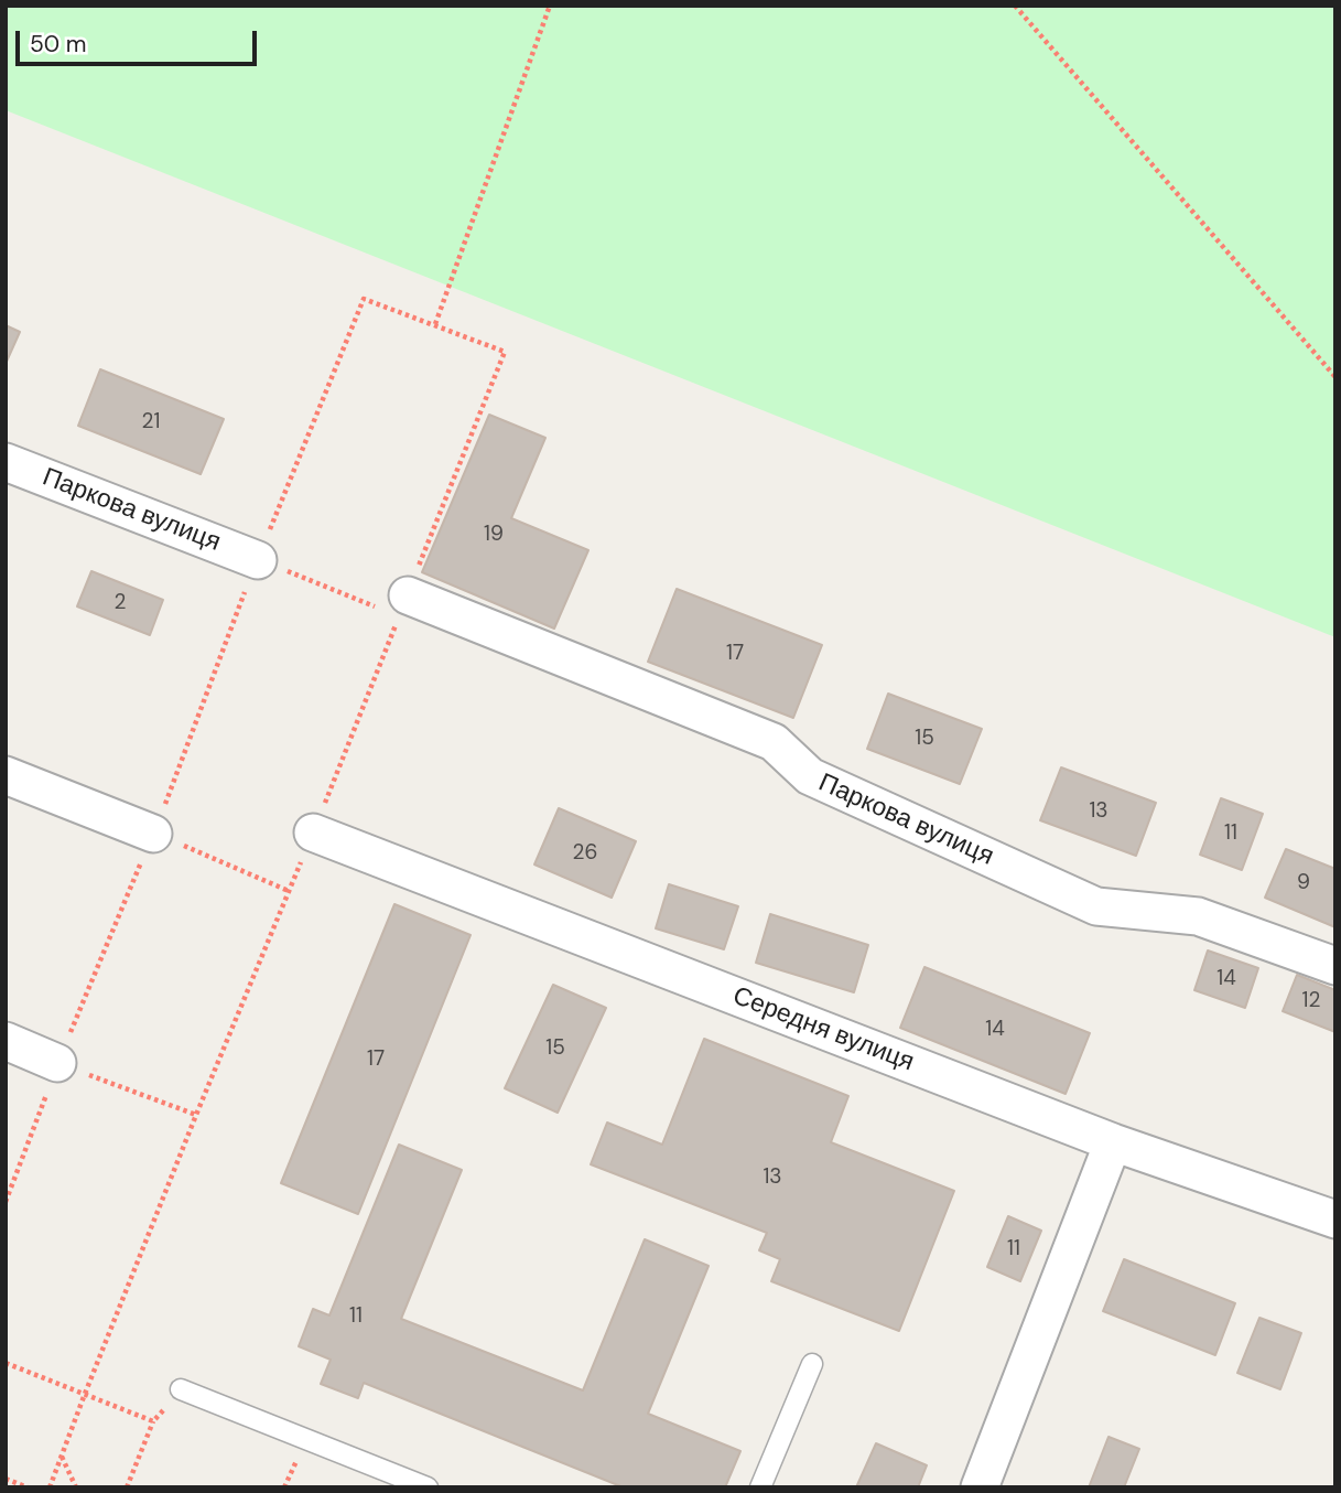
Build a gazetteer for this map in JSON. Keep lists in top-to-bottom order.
{
  "streets": {
    "street": ["Паркова вулиця", "Середня вулиця"]
  },
  "house_numbers": [
    "21",
    "19",
    "2",
    "17",
    "15",
    "13",
    "11",
    "26",
    "9",
    "14",
    "12",
    "14",
    "15",
    "17",
    "13",
    "11",
    "11"
  ],
  "scale_bar": "50 m"
}
